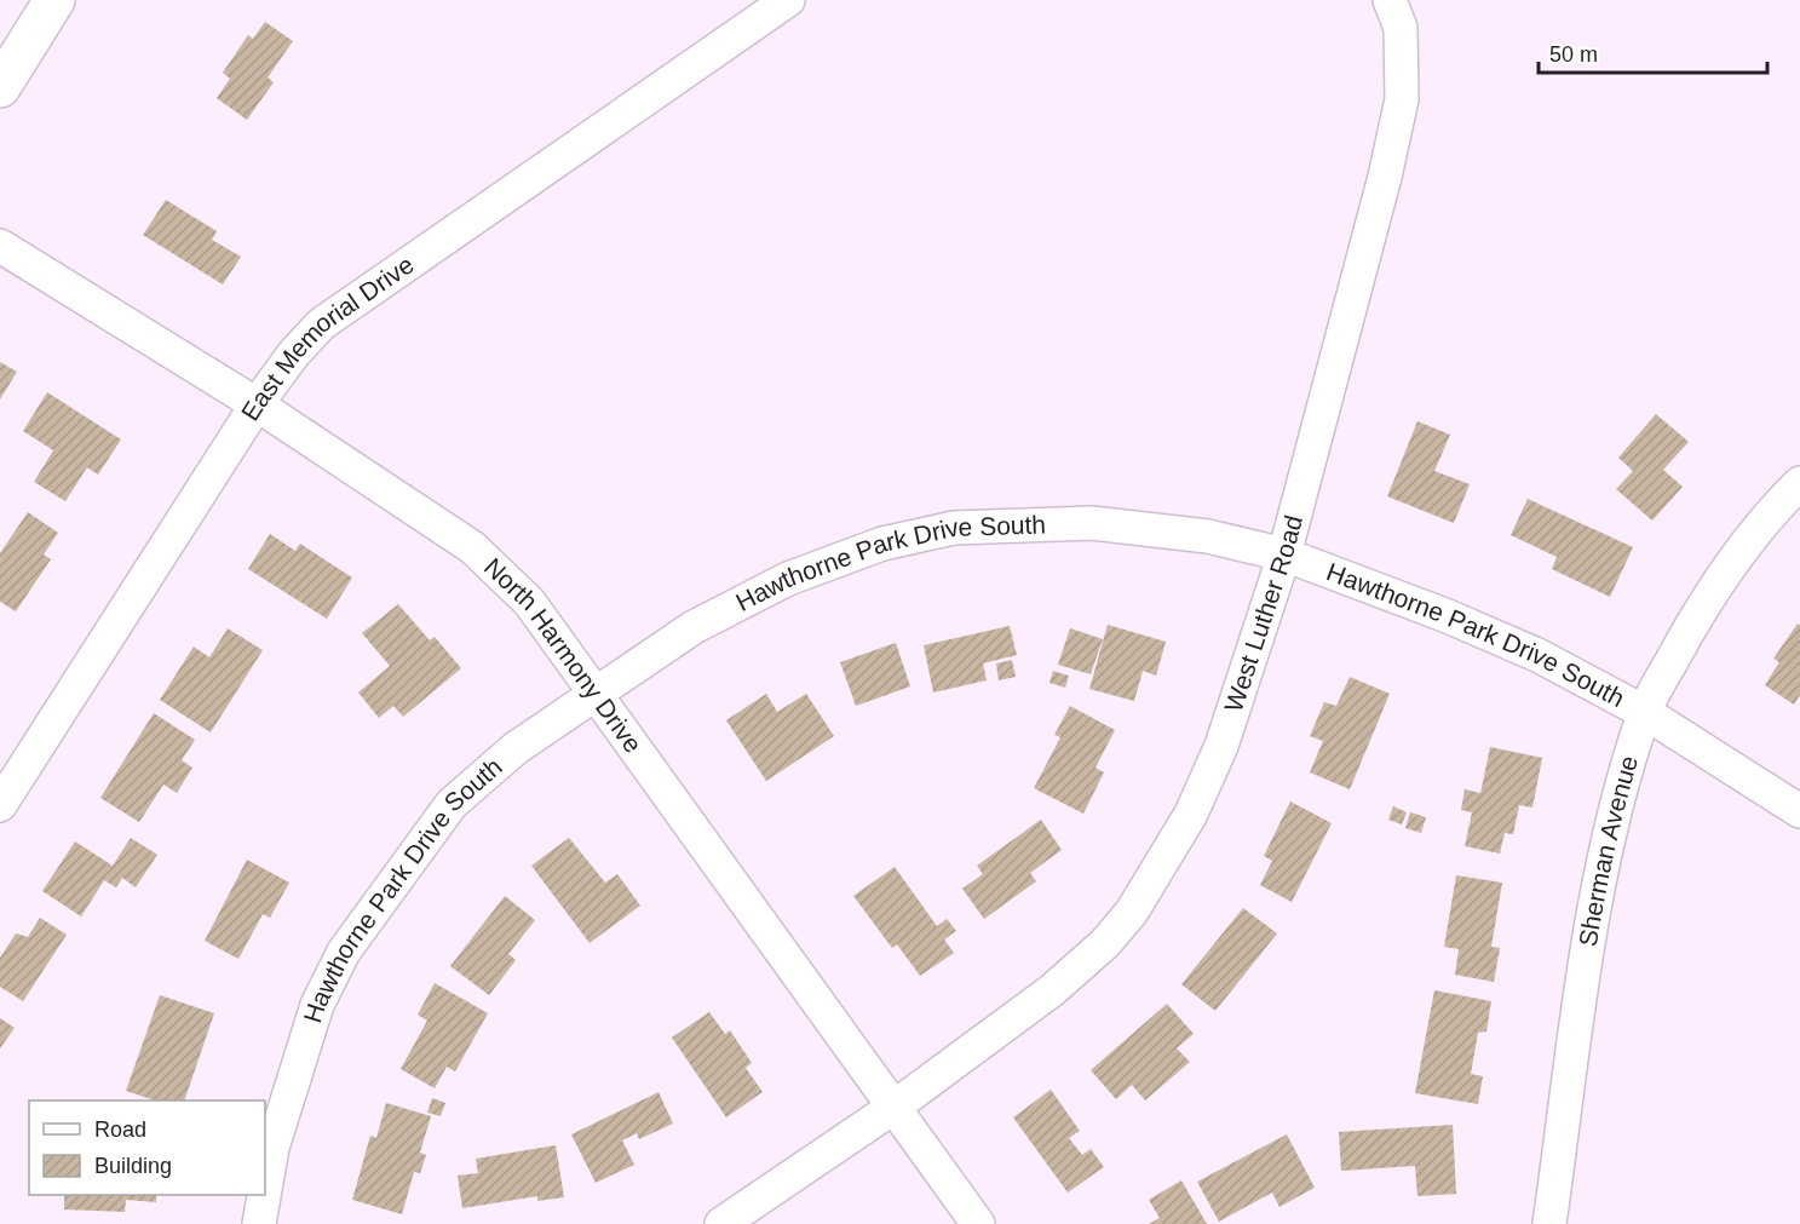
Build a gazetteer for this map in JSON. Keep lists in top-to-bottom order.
{
  "streets": {
    "street": [
      "East Memorial Drive",
      "Hawthorne Park Drive South",
      "West Luther Road",
      "North Harmony Drive",
      "Sherman Avenue"
    ]
  },
  "crossings": [
    ["East Memorial Drive", "North Harmony Drive"],
    ["Hawthorne Park Drive South", "West Luther Road"],
    ["Hawthorne Park Drive South", "North Harmony Drive"],
    ["Hawthorne Park Drive South", "Sherman Avenue"],
    ["West Luther Road", "North Harmony Drive"]
  ],
  "legend": ["Road", "Building"],
  "scale_bar": "50 m"
}
